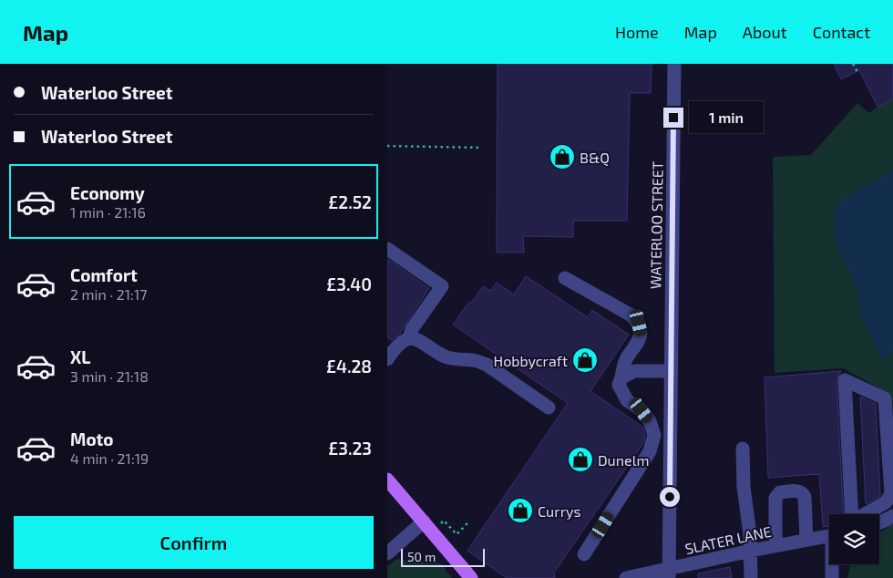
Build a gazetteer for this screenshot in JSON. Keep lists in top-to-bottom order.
{
  "streets": {
    "street": ["WATERLOO STREET", "SLATER LANE"]
  },
  "crossings": [
    ["WATERLOO STREET", "SLATER LANE"]
  ],
  "places": {
    "shop": [
      "B&Q",
      "Hobbycraft",
      "Dunelm",
      "Currys"
    ]
  },
  "scale_bar": "50 m",
  "page": {
    "header": "Map",
    "nav": [
      "Home",
      "Map",
      "About",
      "Contact"
    ],
    "banner": ["Waterloo Street", "Waterloo Street"],
    "bubble": "1 min",
    "list": [
      {
        "name": "Economy",
        "note": "1 min · 21:16",
        "value": "£2.52"
      },
      {
        "name": "Comfort",
        "note": "2 min · 21:17",
        "value": "£3.40"
      },
      {
        "name": "XL",
        "note": "3 min · 21:18",
        "value": "£4.28"
      },
      {
        "name": "Moto",
        "note": "4 min · 21:19",
        "value": "£3.23"
      }
    ],
    "buttons": "Confirm",
    "scale": "50 m"
  }
}
